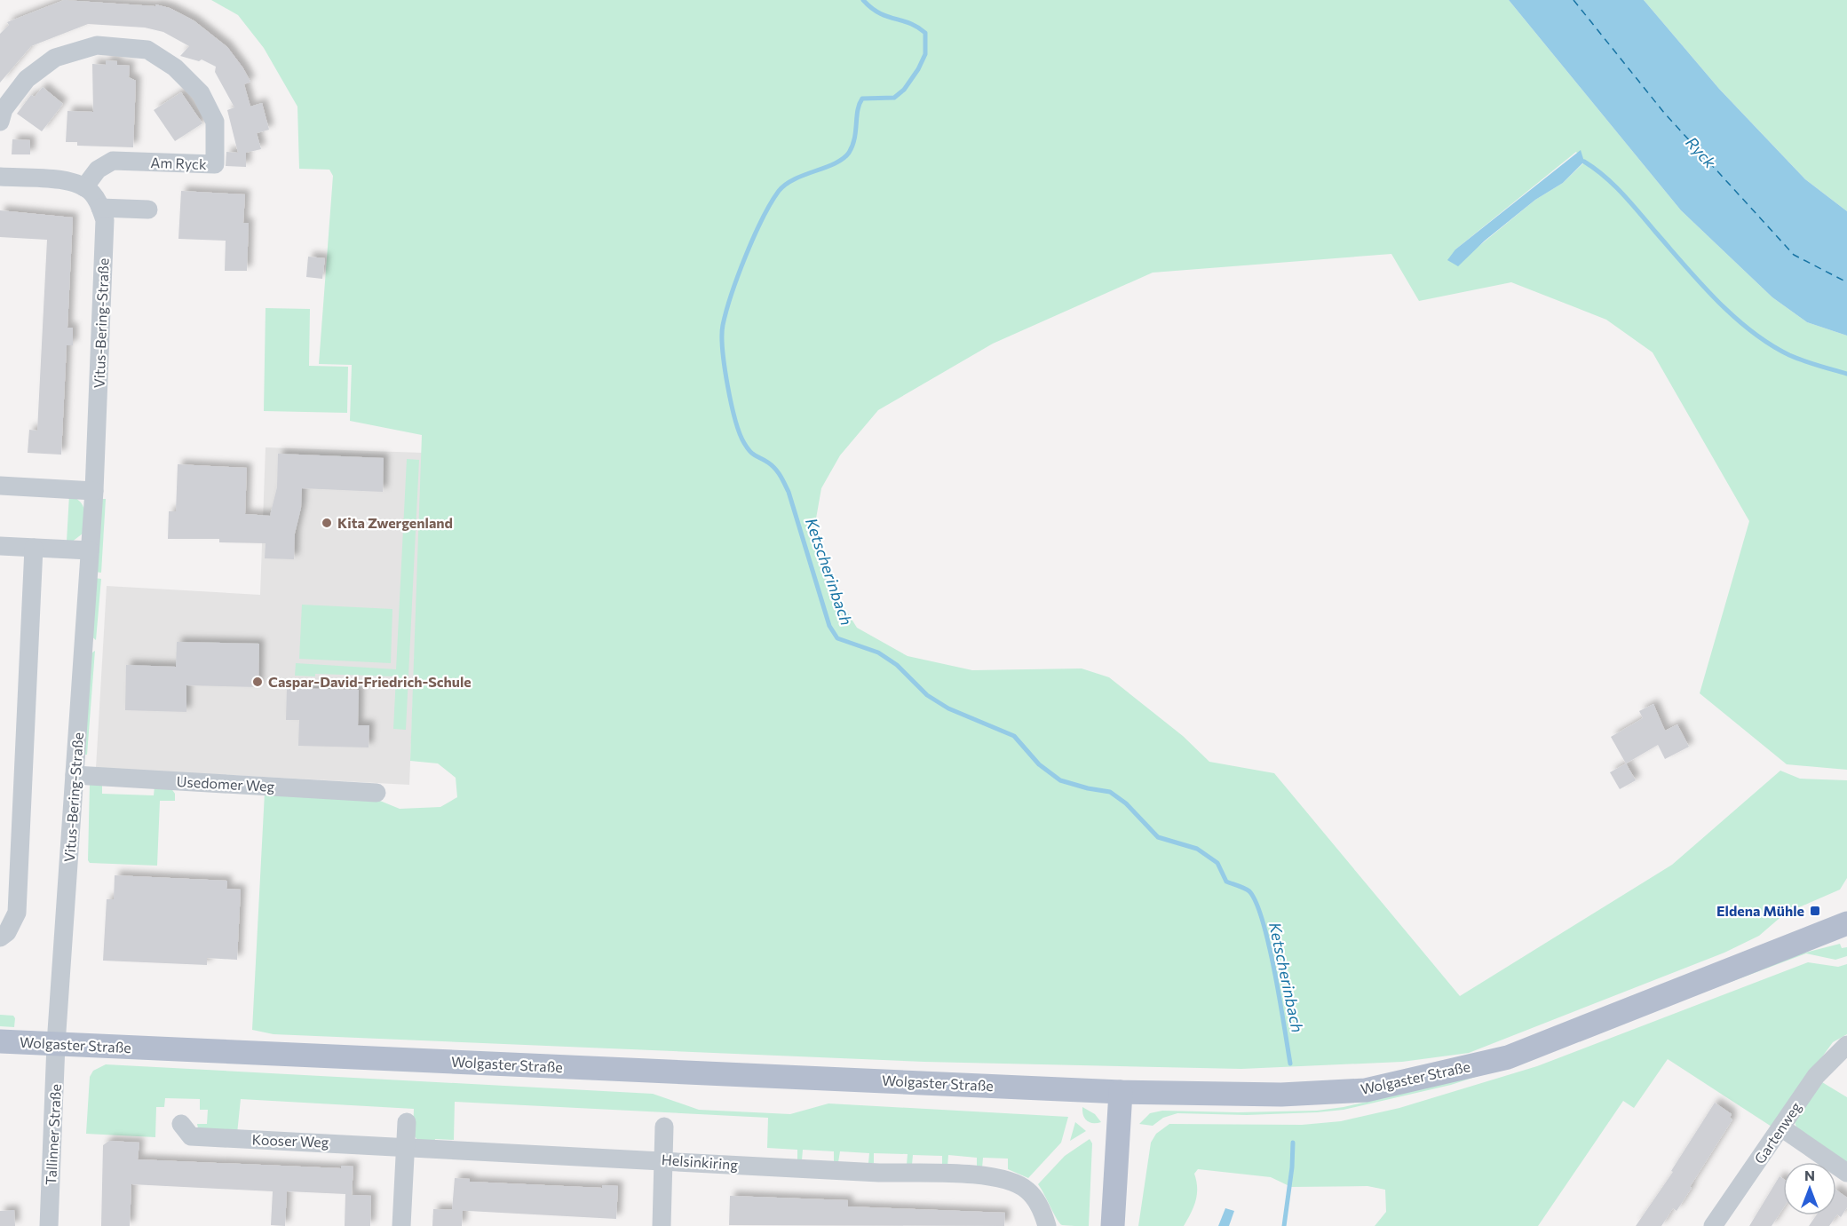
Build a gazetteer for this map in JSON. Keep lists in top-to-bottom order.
{
  "streets": {
    "main road": ["Wolgaster Straße"],
    "street": [
      "Am Ryck",
      "Vitus-Bering-Straße",
      "Usedomer Weg",
      "Gartenweg",
      "Tallinner Straße",
      "Kooser Weg",
      "Helsinkiring"
    ]
  },
  "crossings": [
    ["Am Ryck", "Vitus-Bering-Straße"],
    ["Vitus-Bering-Straße", "Usedomer Weg"],
    ["Vitus-Bering-Straße", "Wolgaster Straße"],
    ["Vitus-Bering-Straße", "Tallinner Straße"],
    ["Wolgaster Straße", "Tallinner Straße"],
    ["Kooser Weg", "Helsinkiring"]
  ],
  "water": ["Ryck", "Ketscherinbach"],
  "places": {
    "other": ["Kita Zwergenland", "Caspar-David-Friedrich-Schule"],
    "transit": ["Eldena Mühle"]
  },
  "north": "top"
}
